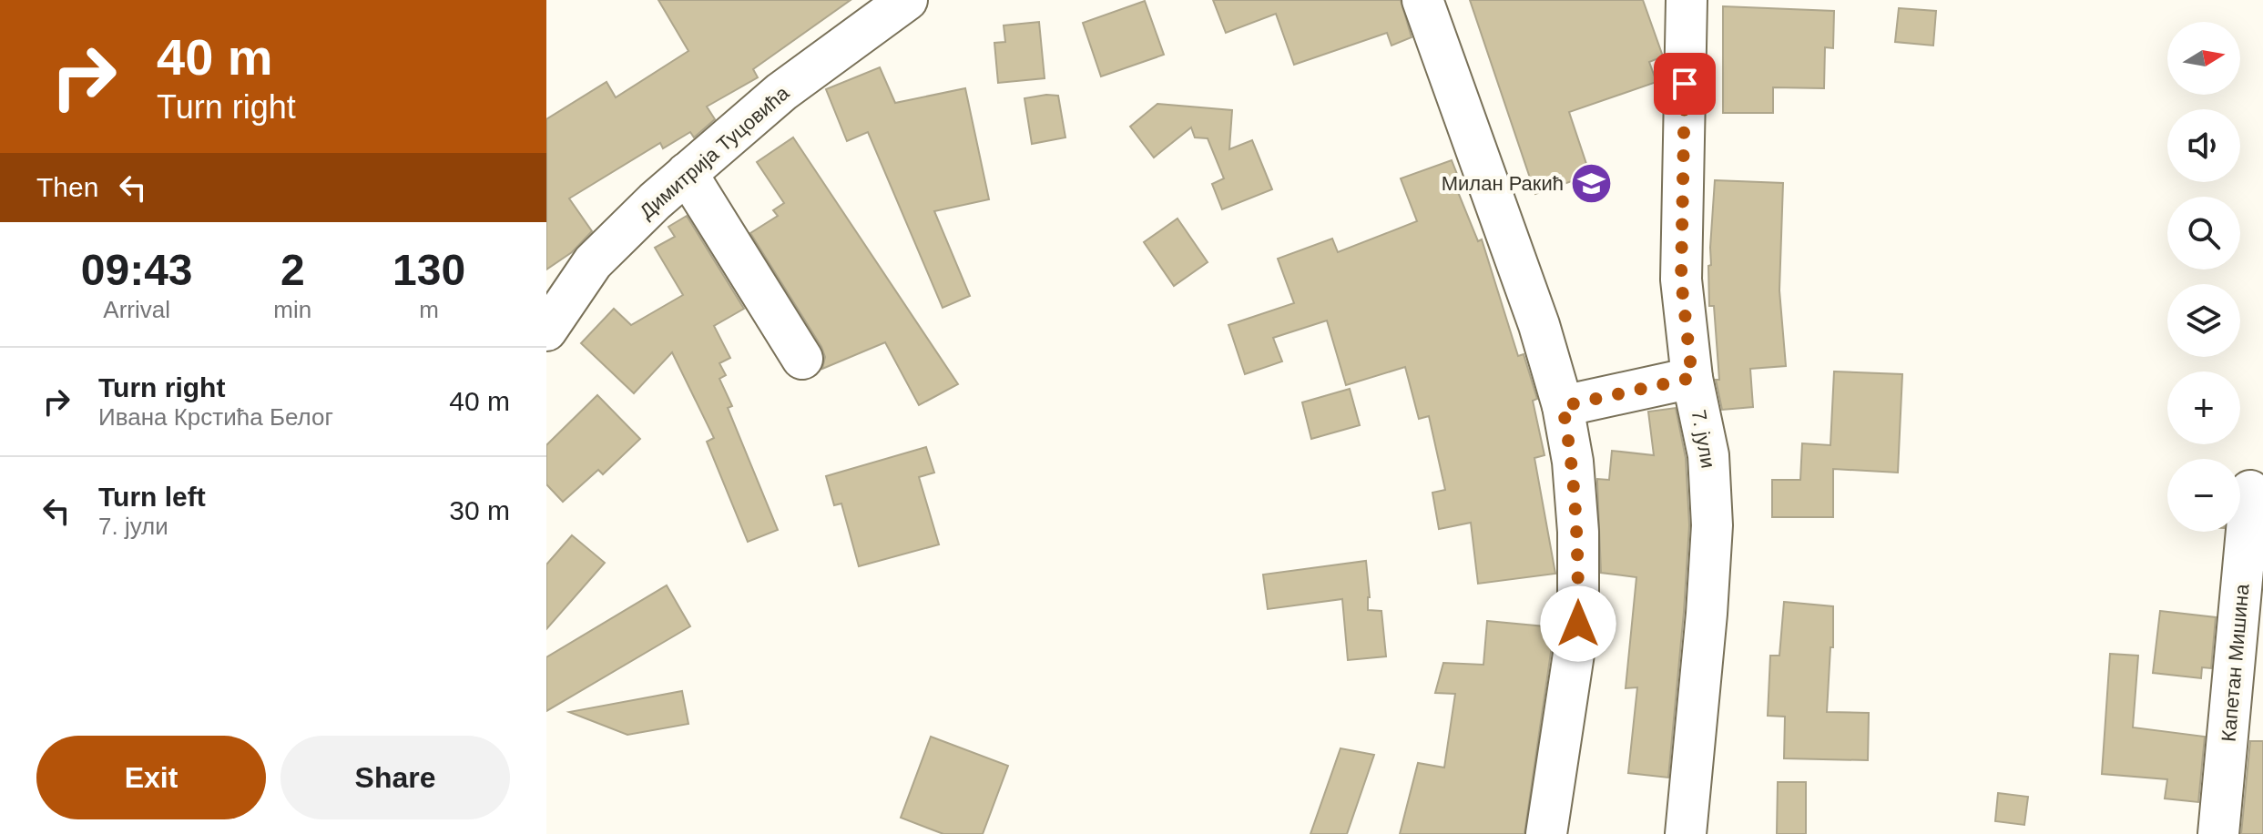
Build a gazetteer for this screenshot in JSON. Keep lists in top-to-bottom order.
{
  "streets": {
    "street": ["Димитрија Туцовића", "7. јули", "Капетан Мишина"]
  },
  "places": {
    "school or university": ["Милан Ракић"]
  },
  "north": "right",
  "page": {
    "turn": ["40 m", "Turn right"],
    "map_buttons": ["+", "−"],
    "then": "Then",
    "eta": [
      "09:43",
      "Arrival",
      "2",
      "min",
      "130",
      "m"
    ],
    "list": [
      {
        "name": "Turn right",
        "note": "Ивана Крстића Белог",
        "value": "40 m"
      },
      {
        "name": "Turn left",
        "note": "7. јули",
        "value": "30 m"
      }
    ],
    "buttons": ["Exit", "Share"]
  }
}
